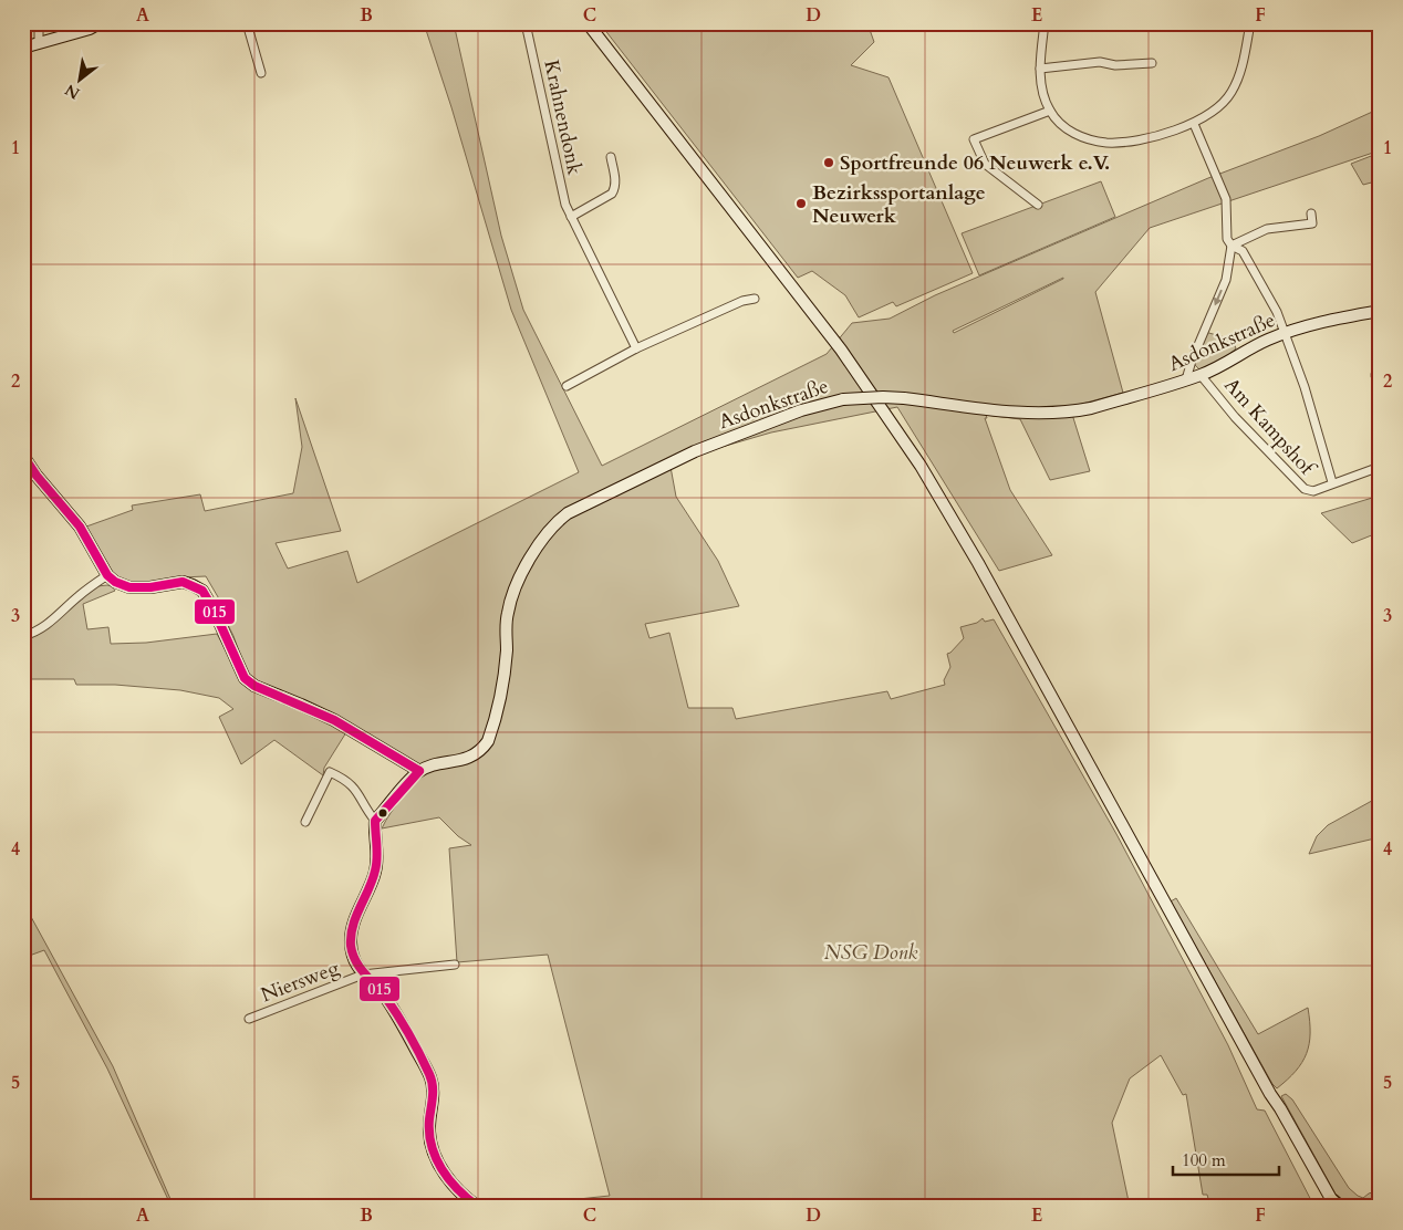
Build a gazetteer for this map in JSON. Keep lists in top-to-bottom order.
{
  "streets": {
    "street": [
      "Krahnendonk",
      "Asdonkstraße",
      "Am Kampshof",
      "Niersweg"
    ]
  },
  "crossings": [
    ["Asdonkstraße", "Am Kampshof"]
  ],
  "parks": ["NSG Donk"],
  "places": ["Sportfreunde 06 Neuwerk e.V.", "Bezirkssportanlage Neuwerk"],
  "lines": ["transit line 015"],
  "scale_bar": "100 m",
  "north": "bottom left",
  "grid": {
    "columns": [
      "A",
      "B",
      "C",
      "D",
      "E",
      "F"
    ],
    "rows": [
      "1",
      "2",
      "3",
      "4",
      "5"
    ]
  }
}
